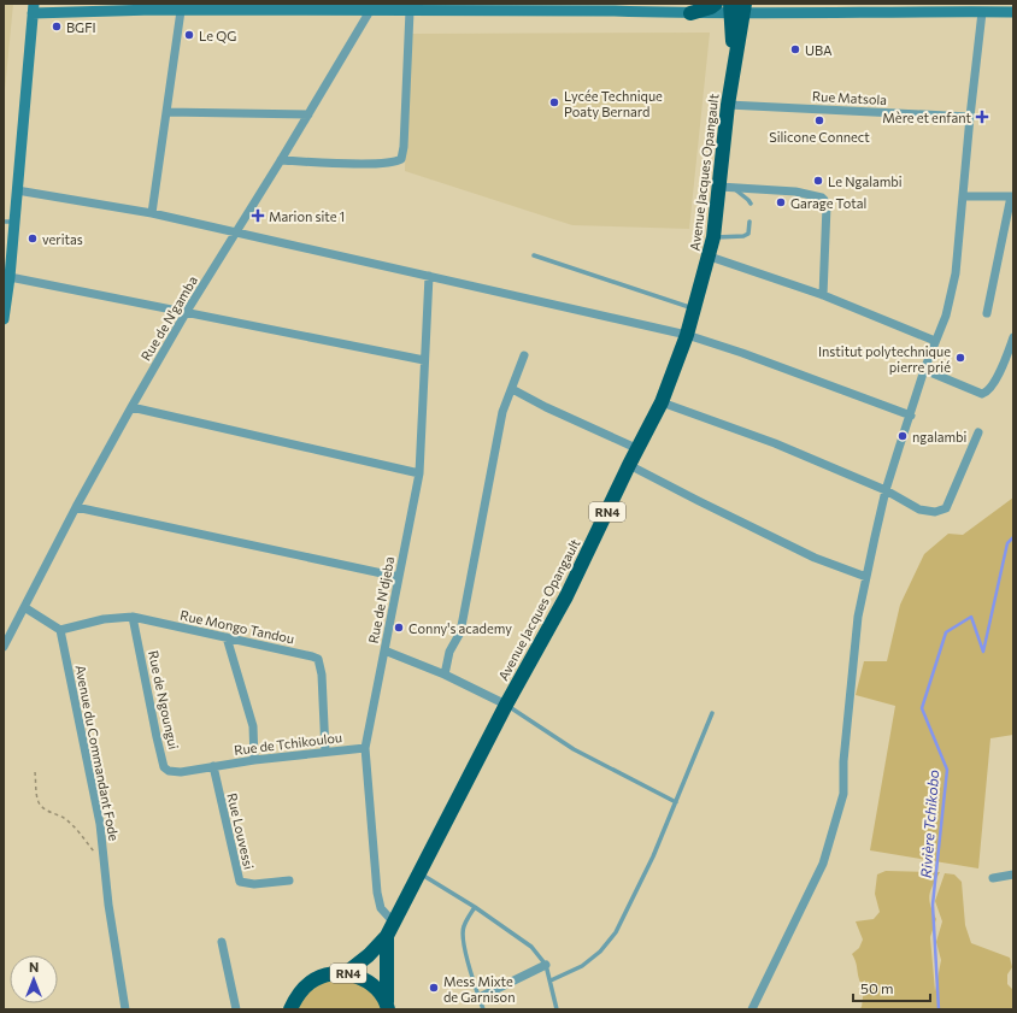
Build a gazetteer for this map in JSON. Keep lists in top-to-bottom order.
{
  "streets": {
    "highway": ["Avenue Jacques Opangault", "RN4"],
    "street": [
      "Rue Matsola",
      "Rue de N'gamba",
      "Rue de N'djeba",
      "Rue Mongo Tandou",
      "Rue de Ngoungui",
      "Rue de Tchikoulou",
      "Avenue du Commandant Fode",
      "Rue Louvessi"
    ]
  },
  "crossings": [
    ["Rue Matsola", "Avenue Jacques Opangault"],
    ["Avenue Jacques Opangault", "RN4"],
    ["Avenue Jacques Opangault", "Rue de N'djeba"],
    ["Rue de N'djeba", "Rue de Tchikoulou"],
    ["Rue Mongo Tandou", "Rue de Ngoungui"],
    ["Rue Mongo Tandou", "Rue de Tchikoulou"],
    ["Rue Mongo Tandou", "Avenue du Commandant Fode"],
    ["Rue de Ngoungui", "Rue de Tchikoulou"],
    ["Rue de Ngoungui", "Rue Louvessi"],
    ["Rue de Tchikoulou", "Rue Louvessi"]
  ],
  "water": ["Rivière Tchikobo"],
  "places": {
    "other": [
      "BGFI",
      "Le QG",
      "UBA",
      "Lycée Technique Poaty Bernard",
      "Silicone Connect",
      "Le Ngalambi",
      "Garage Total",
      "veritas",
      "Institut polytechnique pierre prié",
      "ngalambi",
      "Conny's academy",
      "Mess Mixte de Garnison"
    ],
    "health": ["Mère et enfant", "Marion site 1"]
  },
  "scale_bar": "50 m",
  "north": "top"
}
